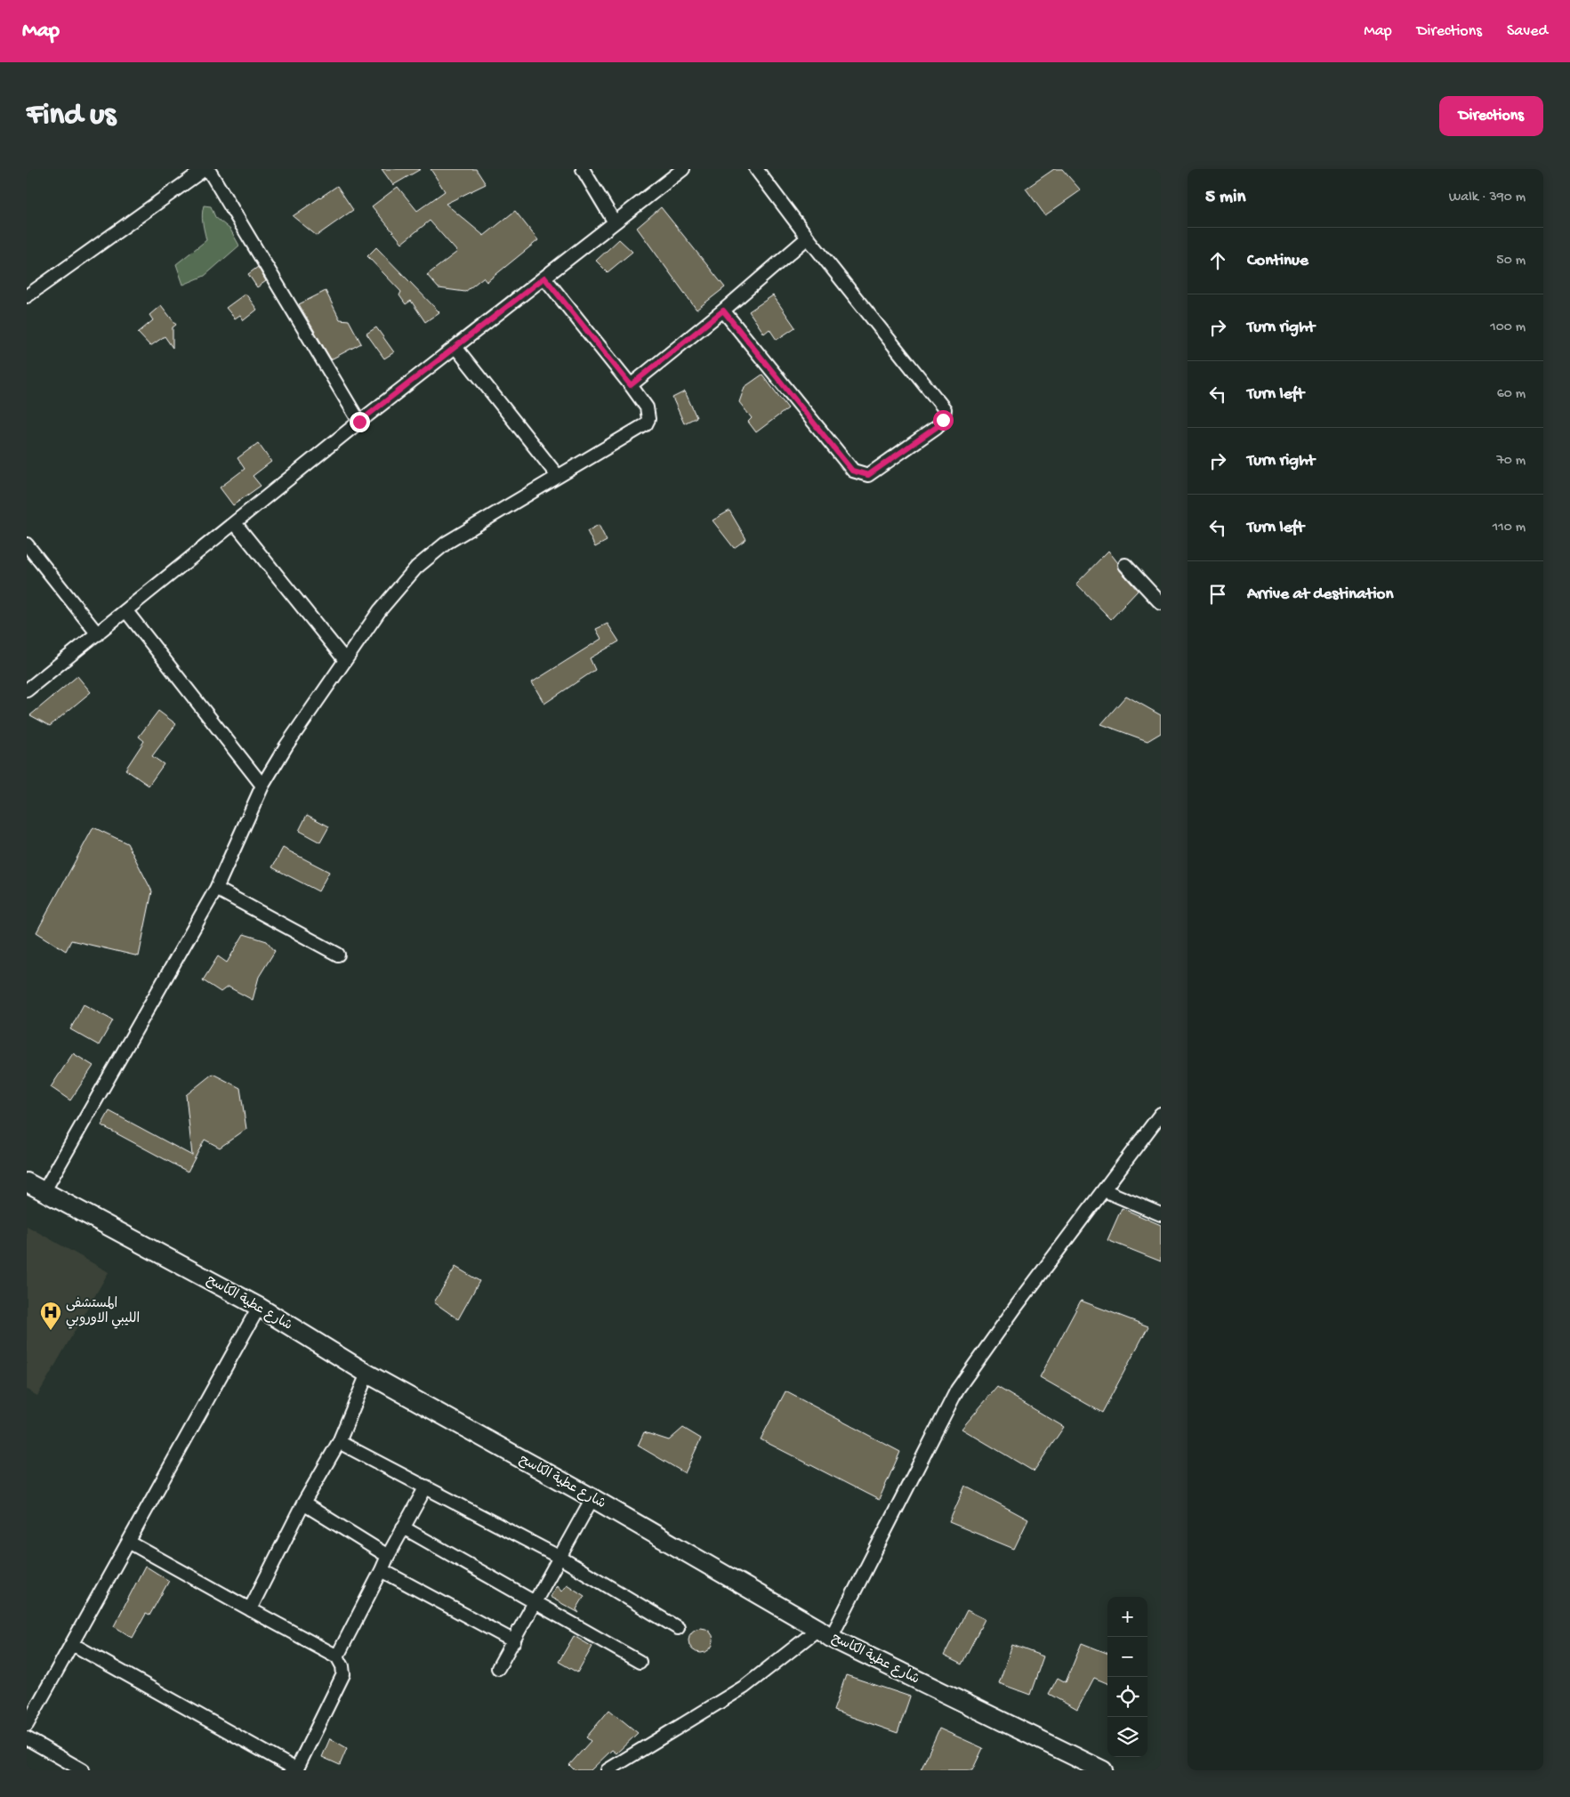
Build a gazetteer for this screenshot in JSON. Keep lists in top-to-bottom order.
{
  "streets": {
    "street": ["شارع عطية الكاسح"]
  },
  "places": {
    "hospital": ["المستشفی الليبي الاوروبي"]
  },
  "page": {
    "header": "Map",
    "nav": ["Map", "Directions", "Saved"],
    "buttons": "Directions",
    "title": "Find us",
    "heading": ["5 min", "Walk · 390 m"],
    "list": [
      ["Continue", "50 m"],
      ["Turn right", "100 m"],
      ["Turn left", "60 m"],
      ["Turn right", "70 m"],
      ["Turn left", "110 m"],
      "Arrive at destination"
    ],
    "map_buttons": ["+", "−"]
  }
}
